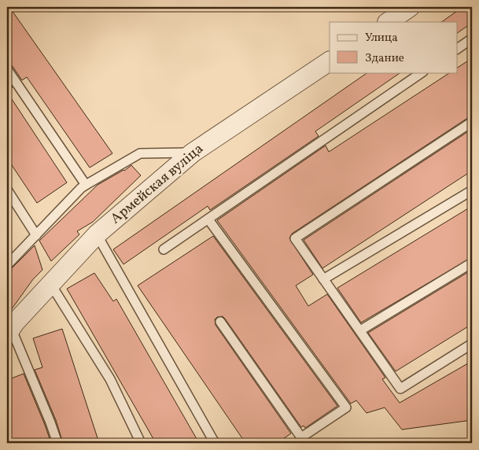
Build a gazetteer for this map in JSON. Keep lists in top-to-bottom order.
{
  "streets": {
    "street": ["Армейская вуліца"]
  },
  "legend": ["Улица", "Здание"]
}
